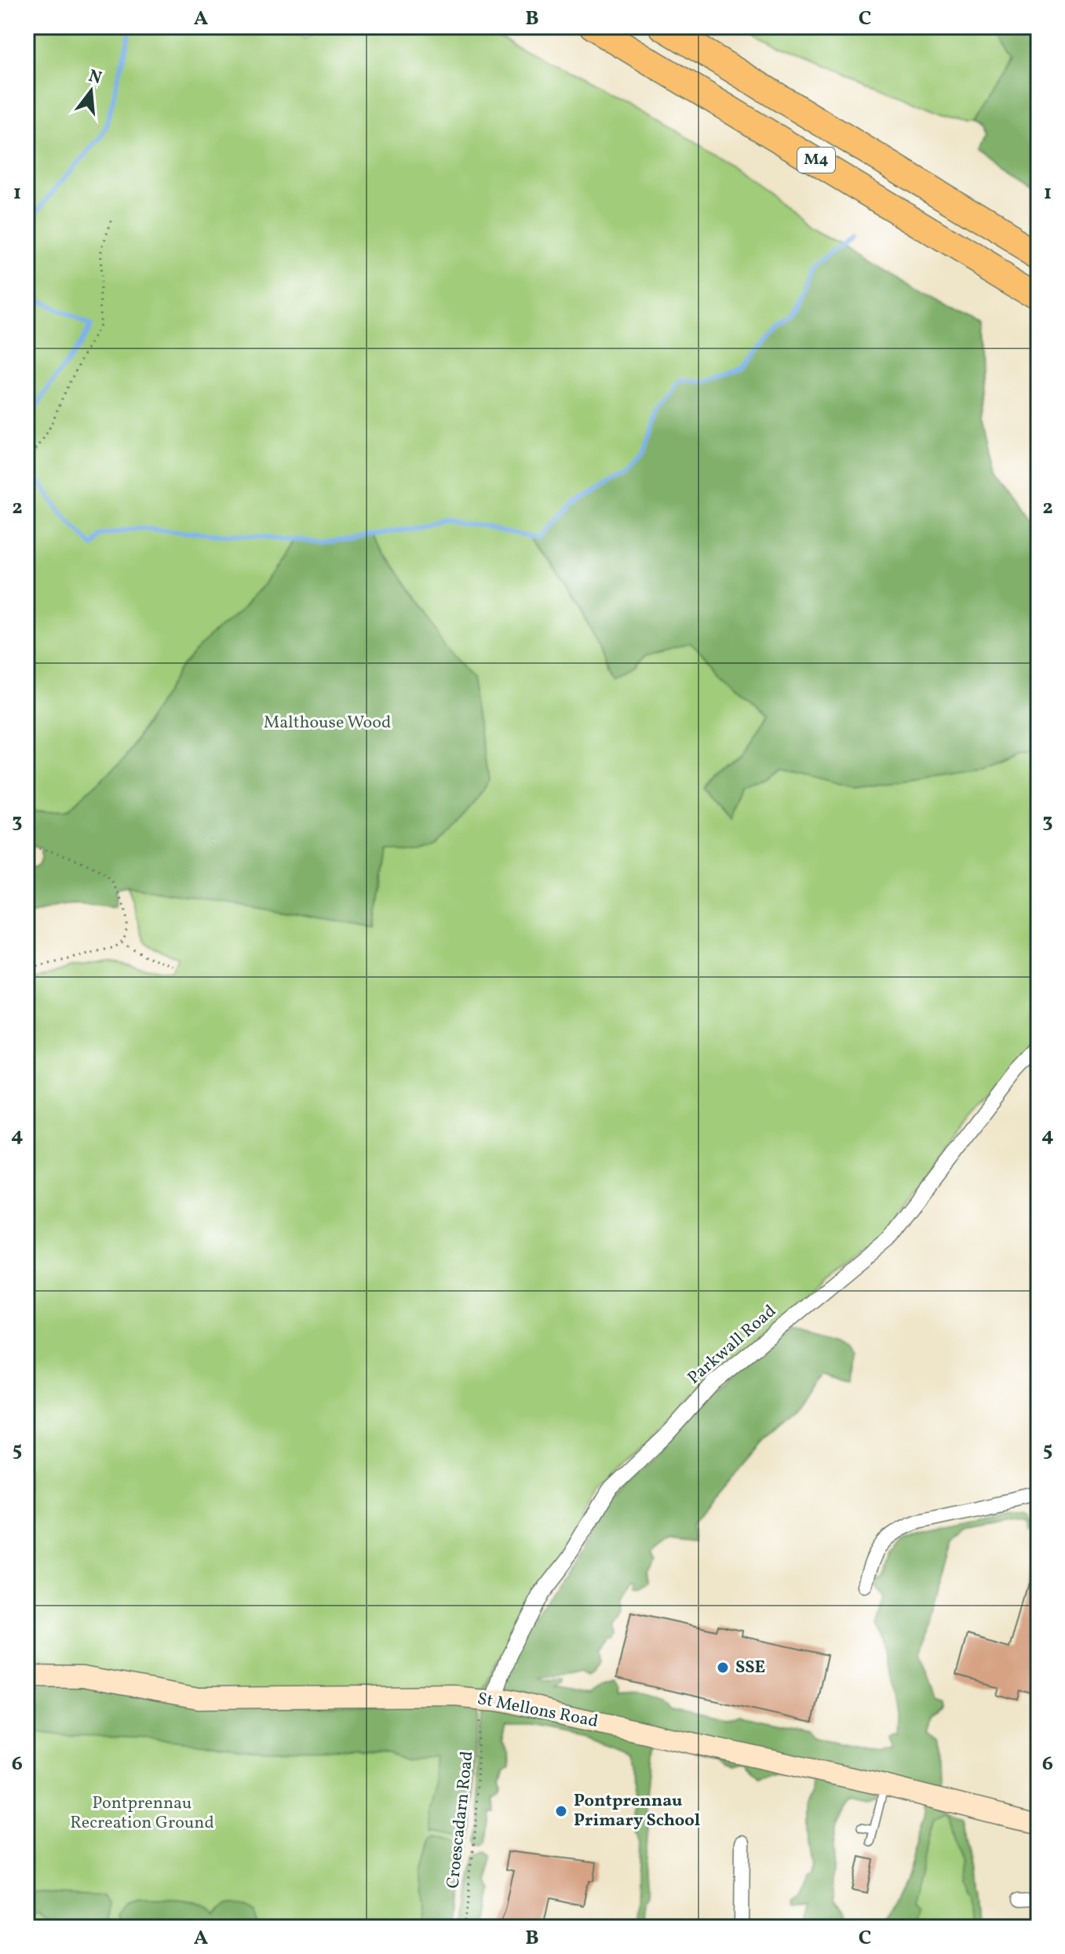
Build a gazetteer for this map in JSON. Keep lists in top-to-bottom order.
{
  "streets": {
    "highway": ["M4"],
    "main road": ["St Mellons Road"],
    "street": ["Parkwall Road"],
    "path": ["Croescadarn Road"]
  },
  "crossings": [
    ["Parkwall Road", "St Mellons Road"],
    ["Parkwall Road", "Croescadarn Road"],
    ["St Mellons Road", "Croescadarn Road"]
  ],
  "parks": ["Malthouse Wood", "Pontprennau Recreation Ground"],
  "places": ["SSE", "Pontprennau Primary School"],
  "north": "top",
  "grid": {
    "columns": ["A", "B", "C"],
    "rows": [
      "1",
      "2",
      "3",
      "4",
      "5",
      "6"
    ]
  }
}
